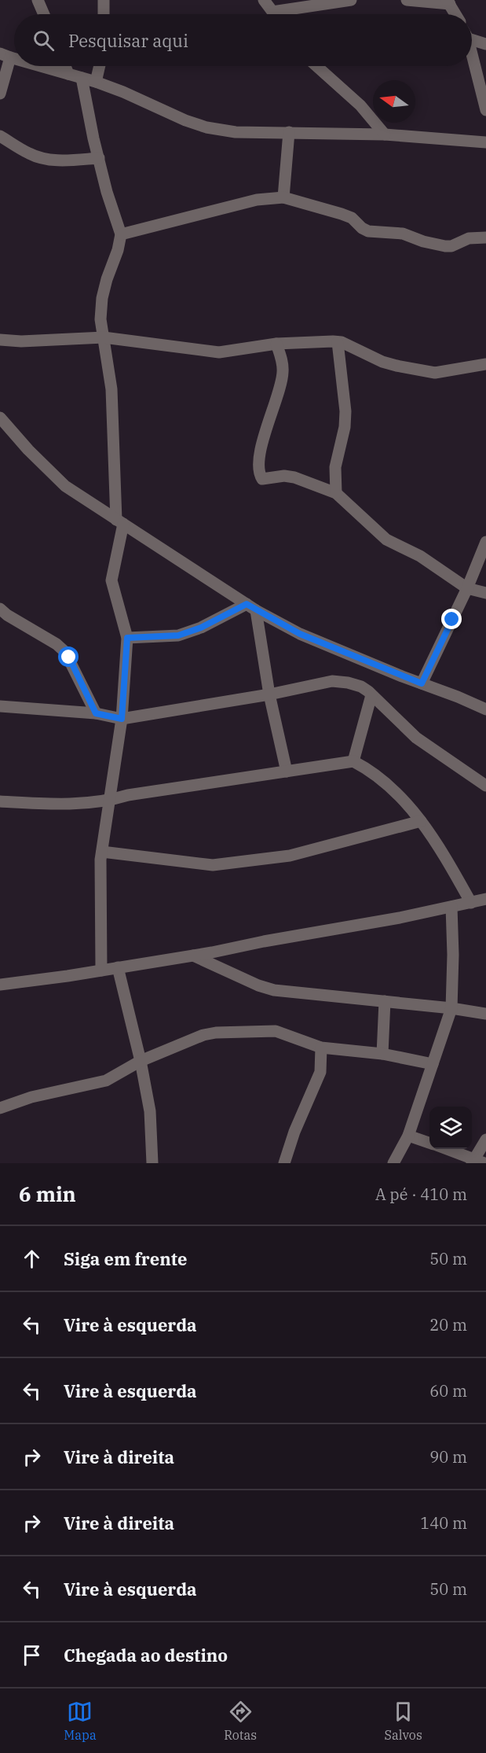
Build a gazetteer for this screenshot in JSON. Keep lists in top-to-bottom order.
{
  "north": "left",
  "page": {
    "search": "Pesquisar aqui",
    "heading": ["6 min", "A pé · 410 m"],
    "list": [
      ["Siga em frente", "50 m"],
      ["Vire à esquerda", "20 m"],
      ["Vire à esquerda", "60 m"],
      ["Vire à direita", "90 m"],
      ["Vire à direita", "140 m"],
      ["Vire à esquerda", "50 m"],
      "Chegada ao destino"
    ],
    "nav": ["Mapa", "Rotas", "Salvos"]
  }
}
